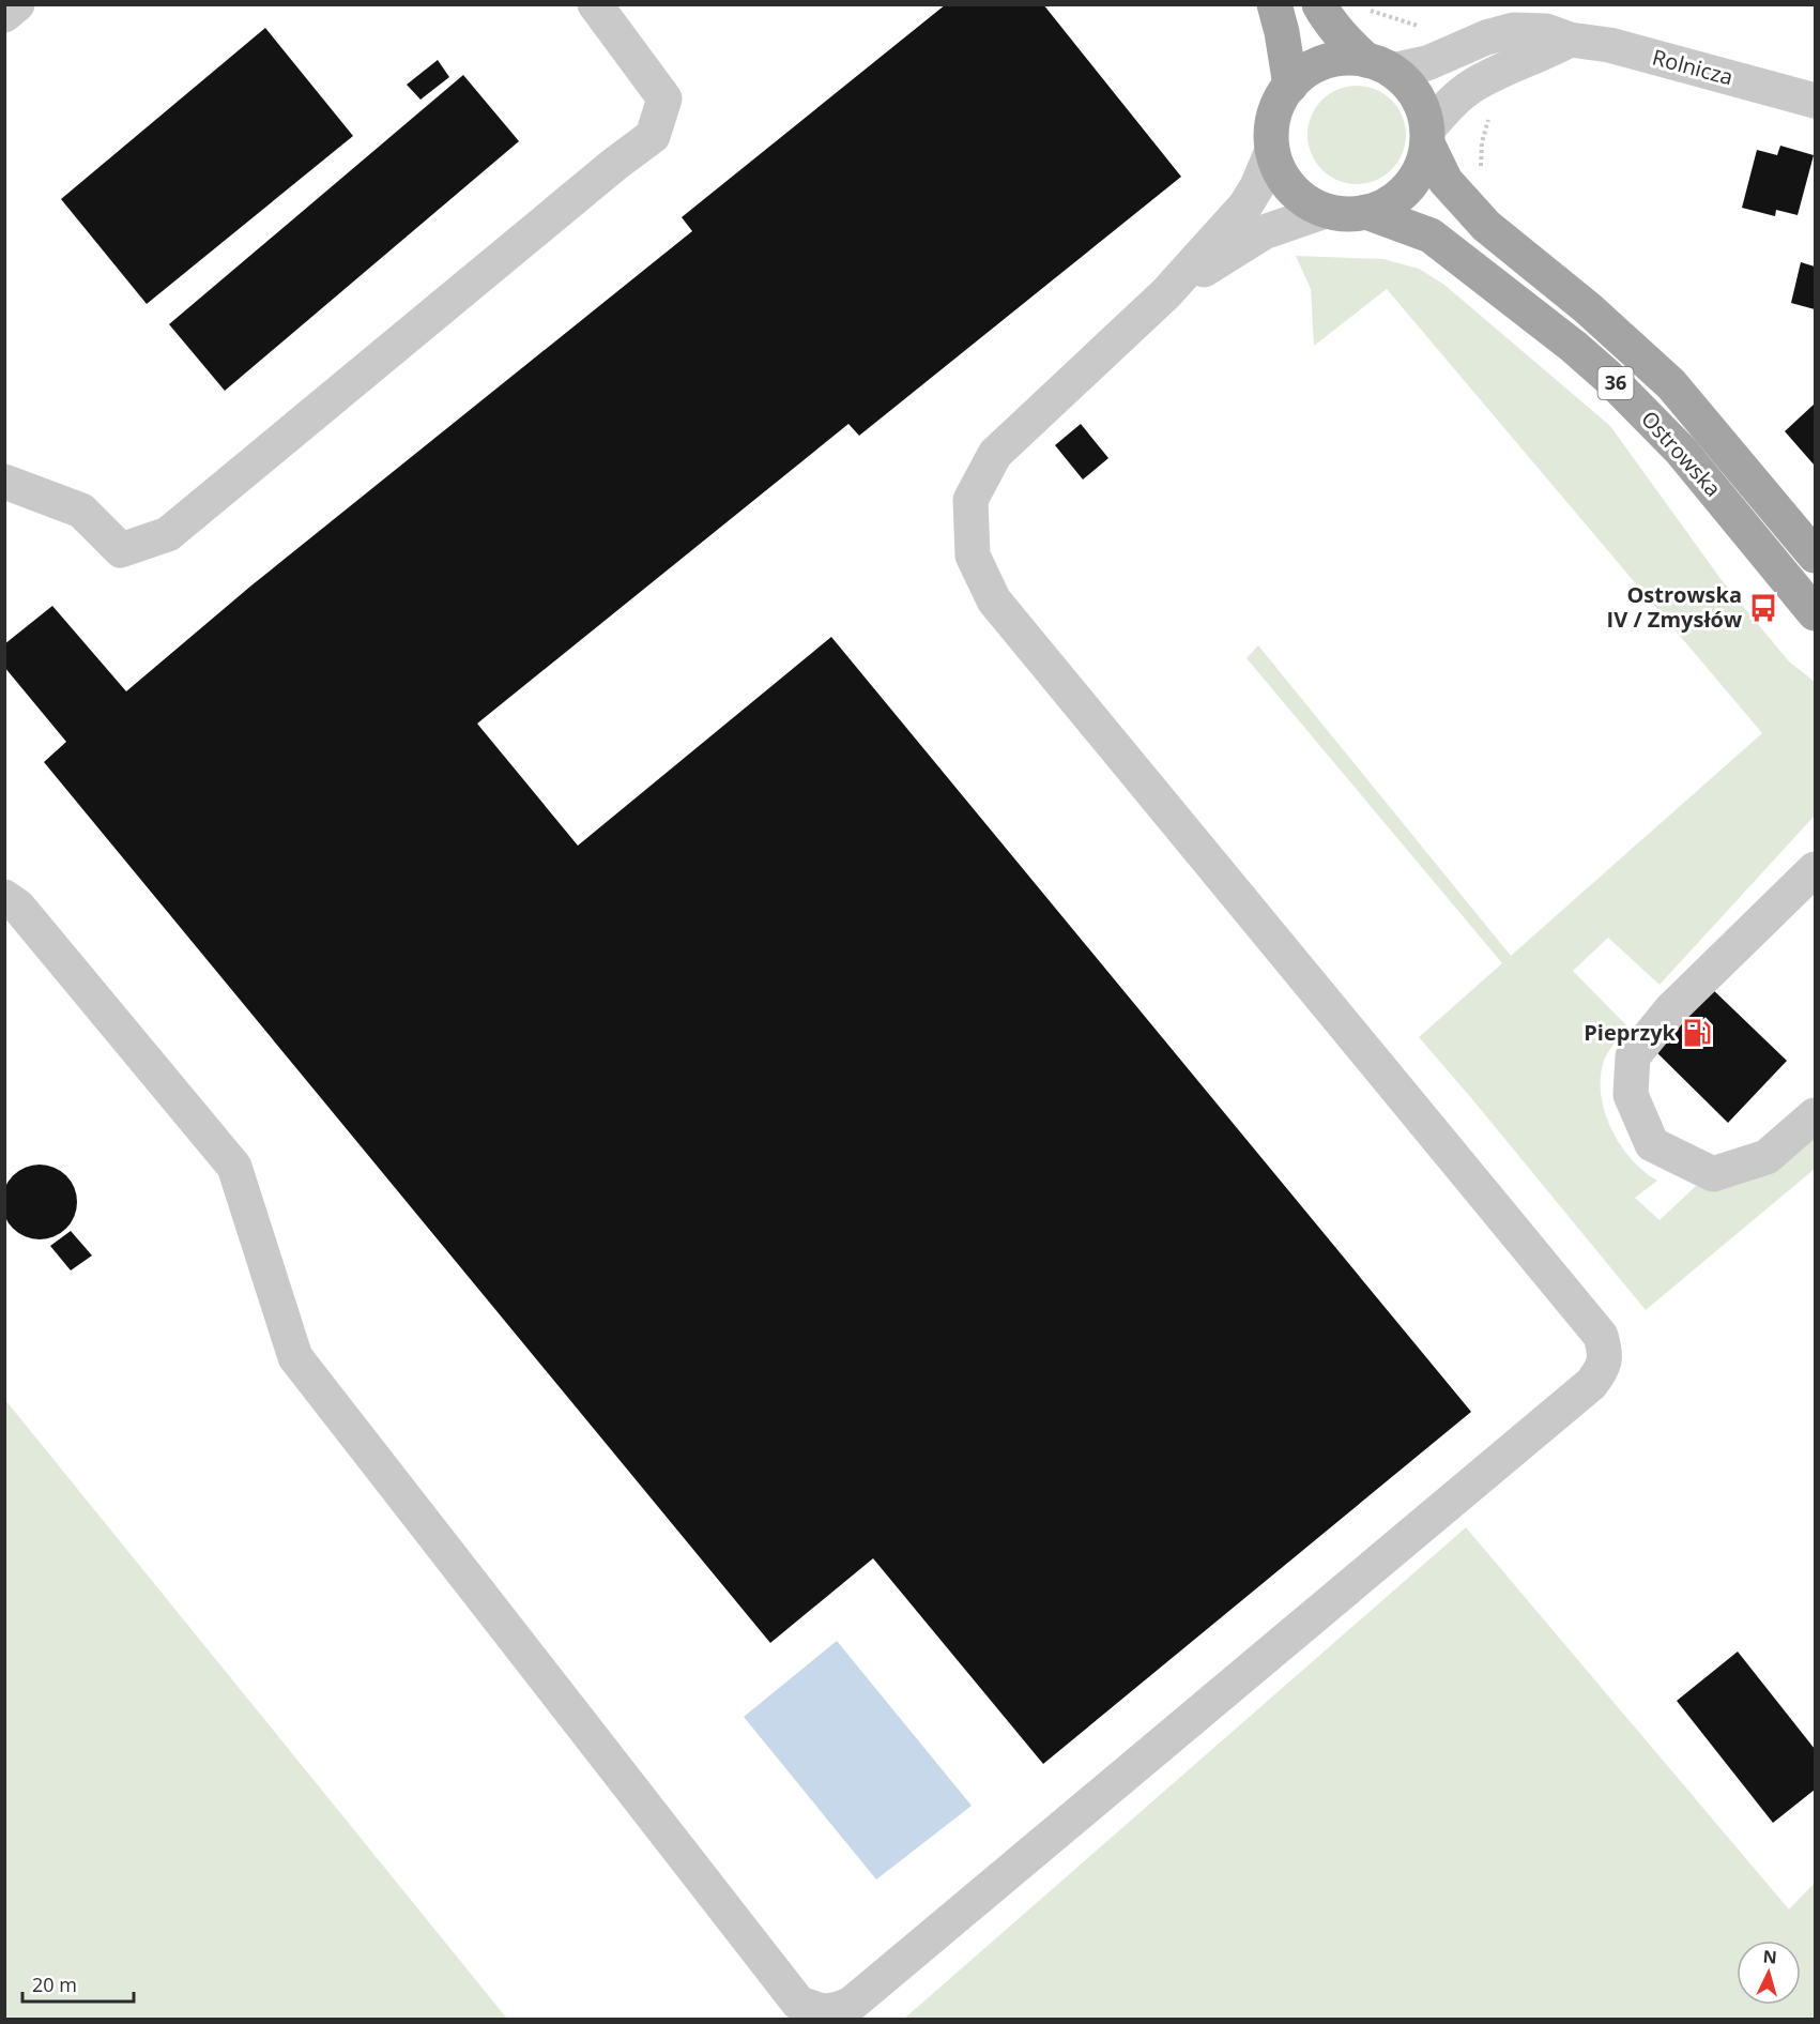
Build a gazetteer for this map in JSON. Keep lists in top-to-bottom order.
{
  "streets": {
    "main road": ["36", "Ostrowska"],
    "street": ["Rolnicza"]
  },
  "crossings": [
    ["Rolnicza", "36"],
    ["Rolnicza", "Ostrowska"],
    ["36", "Ostrowska"]
  ],
  "places": {
    "bus stop": ["Ostrowska IV / Zmysłów"],
    "fuel station": ["Pieprzyk"]
  },
  "scale_bar": "20 m",
  "north": "top"
}
